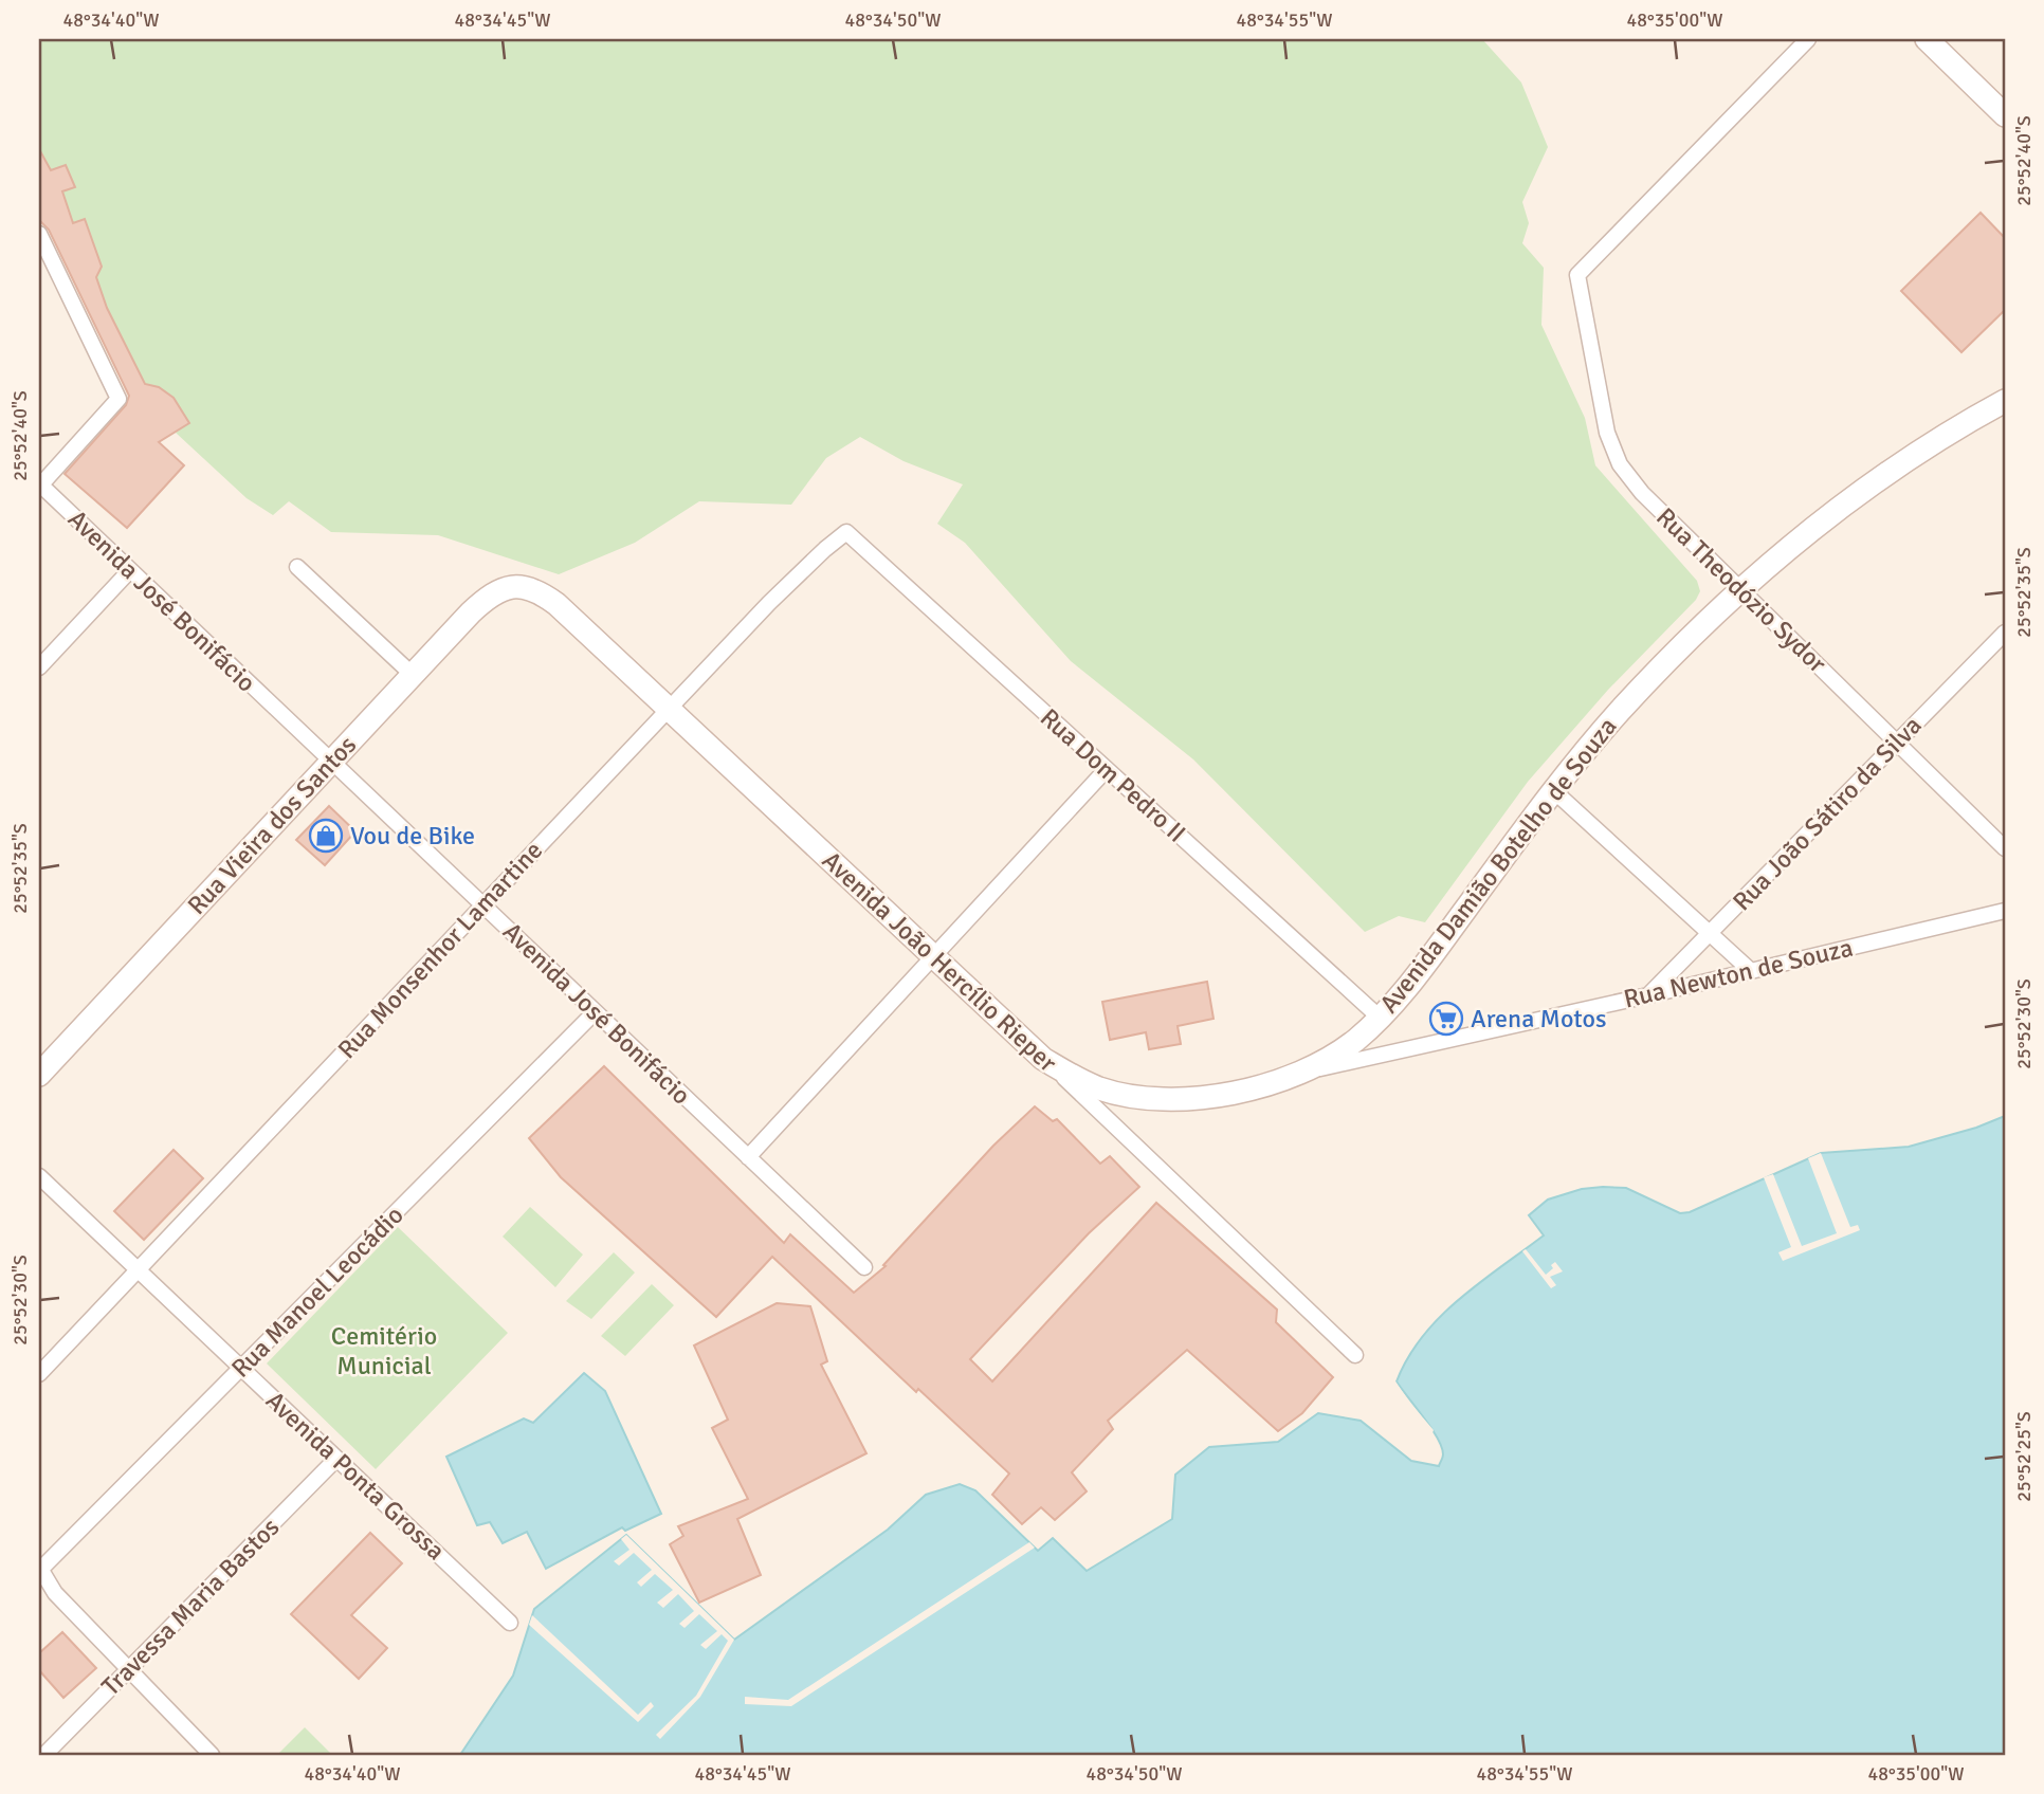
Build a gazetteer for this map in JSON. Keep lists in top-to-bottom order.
{
  "streets": {
    "main road": [
      "Rua Vieira dos Santos",
      "Avenida Damião Botelho de Souza",
      "Avenida João Hercílio Rieper",
      "Rua Newton de Souza"
    ],
    "street": [
      "Rua Theodózio Sydor",
      "Avenida José Bonifácio",
      "Rua Dom Pedro II",
      "Rua João Sátiro da Silva",
      "Rua Monsenhor Lamartine",
      "Rua Manoel Leocádio",
      "Avenida Ponta Grossa",
      "Travessa Maria Bastos"
    ]
  },
  "crossings": [
    ["Rua Theodózio Sydor", "Rua João Sátiro da Silva"],
    ["Rua Theodózio Sydor", "Avenida Damião Botelho de Souza"],
    ["Avenida José Bonifácio", "Rua Vieira dos Santos"],
    ["Avenida José Bonifácio", "Rua Monsenhor Lamartine"],
    ["Avenida José Bonifácio", "Rua Manoel Leocádio"],
    ["Rua Dom Pedro II", "Avenida Damião Botelho de Souza"],
    ["Rua Dom Pedro II", "Rua Monsenhor Lamartine"],
    ["Rua João Sátiro da Silva", "Rua Newton de Souza"],
    ["Rua Vieira dos Santos", "Avenida João Hercílio Rieper"],
    ["Avenida Damião Botelho de Souza", "Rua Newton de Souza"],
    ["Rua Monsenhor Lamartine", "Avenida João Hercílio Rieper"],
    ["Rua Monsenhor Lamartine", "Avenida Ponta Grossa"],
    ["Avenida João Hercílio Rieper", "Rua Newton de Souza"],
    ["Rua Manoel Leocádio", "Avenida Ponta Grossa"],
    ["Avenida Ponta Grossa", "Travessa Maria Bastos"]
  ],
  "parks": ["Cemitério Municial"],
  "places": {
    "shop": ["Vou de Bike"],
    "supermarket": ["Arena Motos"]
  },
  "coordinates": [
    "48°34'40\"W",
    "48°34'45\"W",
    "48°34'50\"W",
    "48°34'55\"W",
    "48°35'00\"W",
    "25°52'40\"S",
    "25°52'35\"S",
    "25°52'30\"S",
    "25°52'25\"S"
  ]
}
